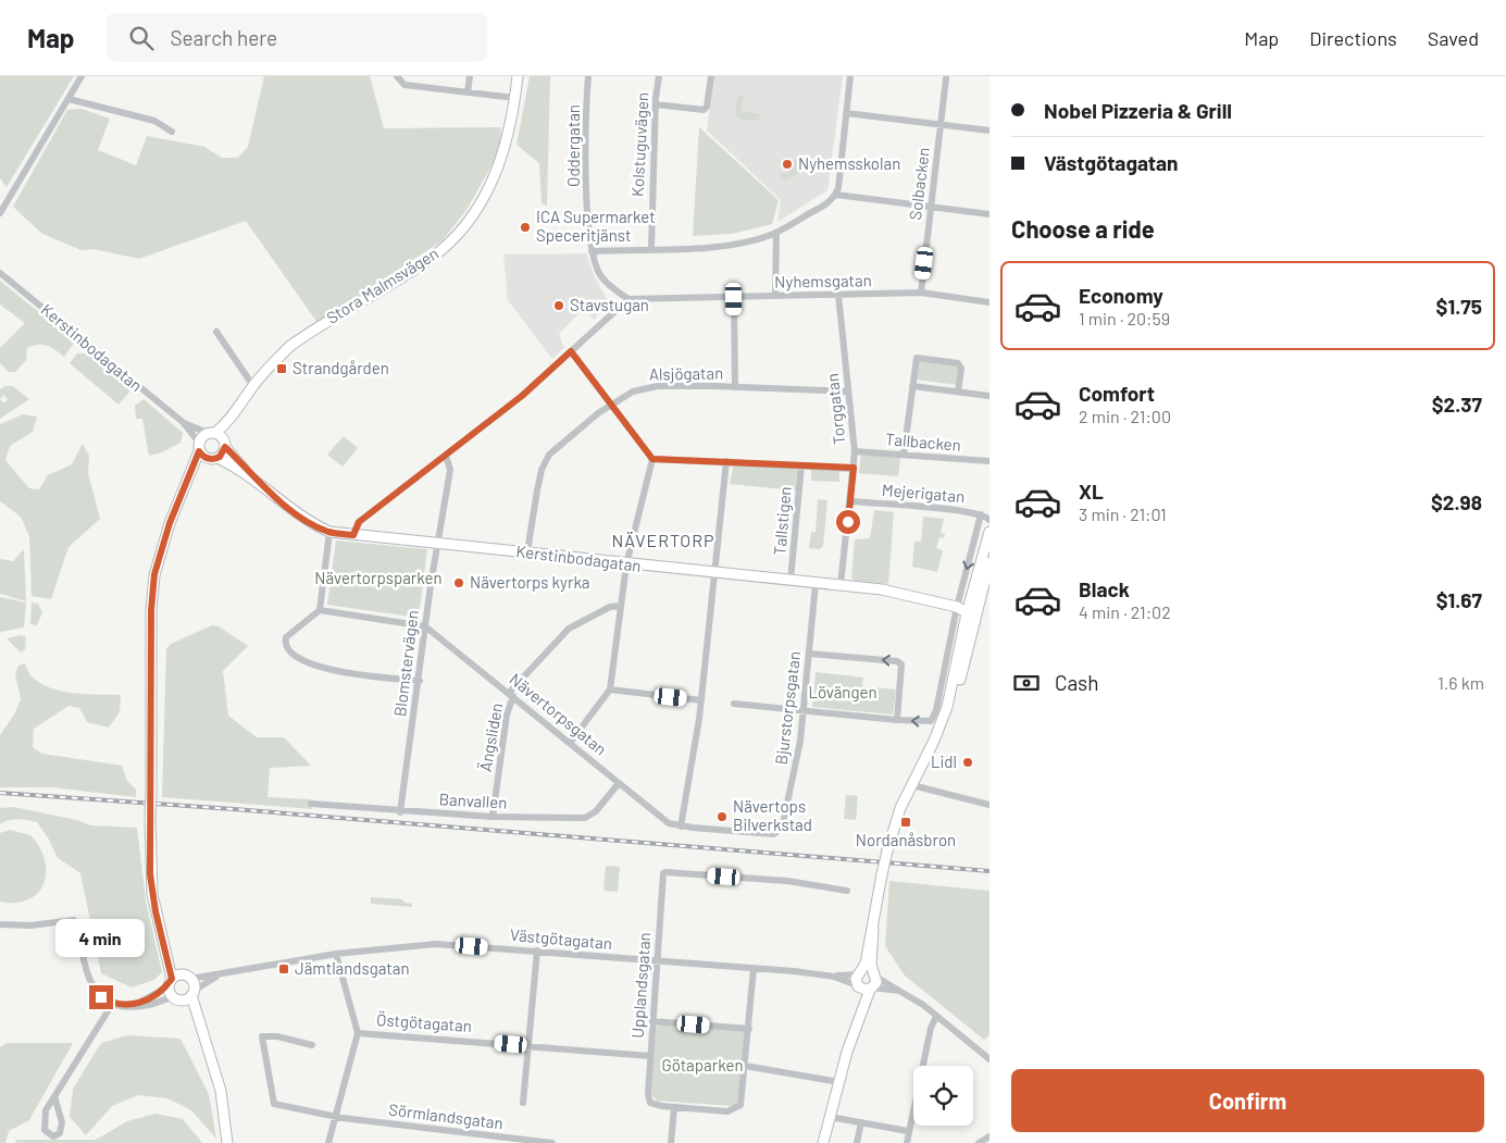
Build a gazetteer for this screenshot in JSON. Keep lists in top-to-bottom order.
{
  "streets": {
    "street": [
      "Kolstuguvägen",
      "Oddergatan",
      "Solbacken",
      "Nyhemsgatan",
      "Stora Malmsvägen",
      "Kerstinbodagatan",
      "Alsjögatan",
      "Torggatan",
      "Tallbacken",
      "Mejerigatan",
      "Tallstigen",
      "Blomstervägen",
      "Bjurstorpsgatan",
      "Nävertorpsgatan",
      "Ängsliden",
      "Banvallen",
      "Västgötagatan",
      "Upplandsgatan",
      "Östgötagatan",
      "Sörmlandsgatan"
    ]
  },
  "crossings": [
    ["Oddergatan", "Nyhemsgatan"],
    ["Solbacken", "Nyhemsgatan"],
    ["Nyhemsgatan", "Torggatan"],
    ["Stora Malmsvägen", "Kerstinbodagatan"],
    ["Kerstinbodagatan", "Alsjögatan"],
    ["Kerstinbodagatan", "Torggatan"],
    ["Kerstinbodagatan", "Tallstigen"],
    ["Kerstinbodagatan", "Blomstervägen"],
    ["Kerstinbodagatan", "Bjurstorpsgatan"],
    ["Alsjögatan", "Torggatan"],
    ["Torggatan", "Tallbacken"],
    ["Torggatan", "Mejerigatan"],
    ["Blomstervägen", "Nävertorpsgatan"],
    ["Blomstervägen", "Banvallen"],
    ["Bjurstorpsgatan", "Nävertorpsgatan"],
    ["Nävertorpsgatan", "Ängsliden"],
    ["Nävertorpsgatan", "Banvallen"],
    ["Ängsliden", "Banvallen"],
    ["Västgötagatan", "Upplandsgatan"],
    ["Upplandsgatan", "Östgötagatan"]
  ],
  "districts": ["NÄVERTORP"],
  "parks": ["Nävertorpsparken", "Lövängen", "Götaparken"],
  "places": {
    "other": [
      "Nyhemsskolan",
      "ICA Supermarket Speceritjänst",
      "Stavstugan",
      "Nävertorps kyrka",
      "Lidl",
      "Nävertops Bilverkstad"
    ],
    "transit": ["Strandgården", "Nordanåsbron", "Jämtlandsgatan"]
  },
  "page": {
    "header": "Map",
    "search": "Search here",
    "nav": ["Map", "Directions", "Saved"],
    "banner": ["Nobel Pizzeria & Grill", "Västgötagatan"],
    "heading": "Choose a ride",
    "list": [
      {
        "name": "Economy",
        "note": "1 min · 20:59",
        "value": "$1.75"
      },
      {
        "name": "Comfort",
        "note": "2 min · 21:00",
        "value": "$2.37"
      },
      {
        "name": "XL",
        "note": "3 min · 21:01",
        "value": "$2.98"
      },
      {
        "name": "Black",
        "note": "4 min · 21:02",
        "value": "$1.67"
      }
    ],
    "pay": ["Cash", "1.6 km"],
    "bubble": "4 min",
    "buttons": "Confirm"
  }
}
